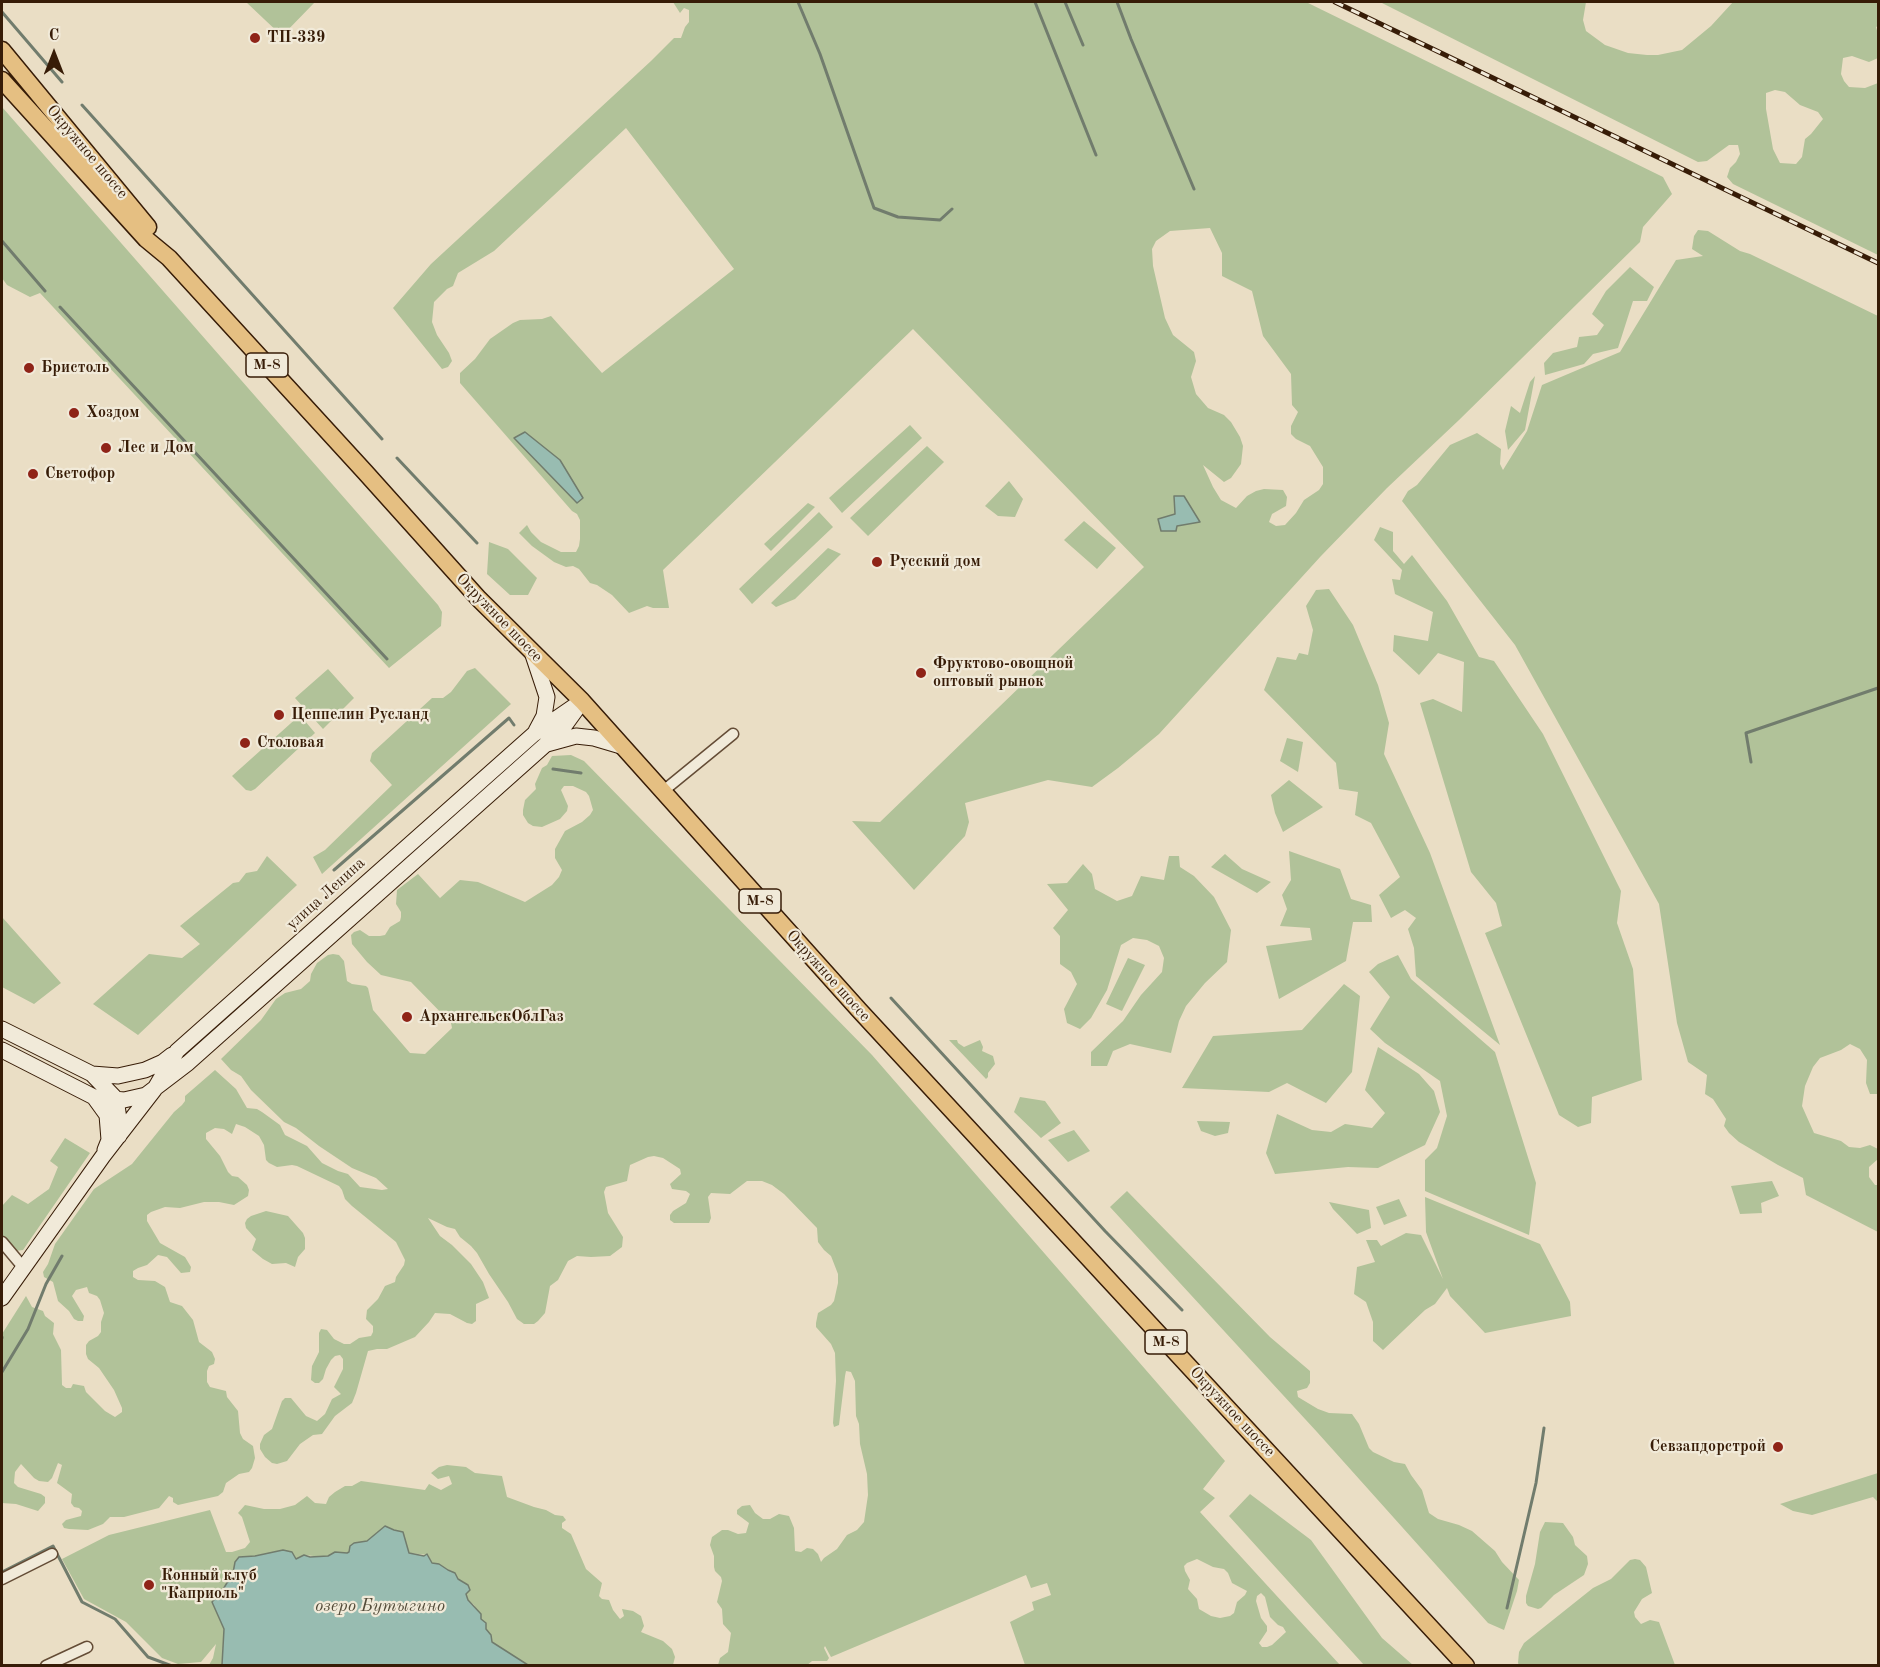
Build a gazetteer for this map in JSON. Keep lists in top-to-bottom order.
{
  "streets": {
    "main road": ["Окружное шоссе", "М-8", "улица Ленина"]
  },
  "crossings": [
    ["Окружное шоссе", "улица Ленина"]
  ],
  "water": ["озеро Бутыгино"],
  "places": [
    "ТП-339",
    "Бристоль",
    "Хоздом",
    "Лес и Дом",
    "Светофор",
    "Русский дом",
    "Фруктово-овощной оптовый рынок",
    "Цеппелин Русланд",
    "Столовая",
    "АрхангельскОблГаз",
    "Севзапдорстрой",
    "Конный клуб \"Каприоль\""
  ],
  "north": "top"
}
